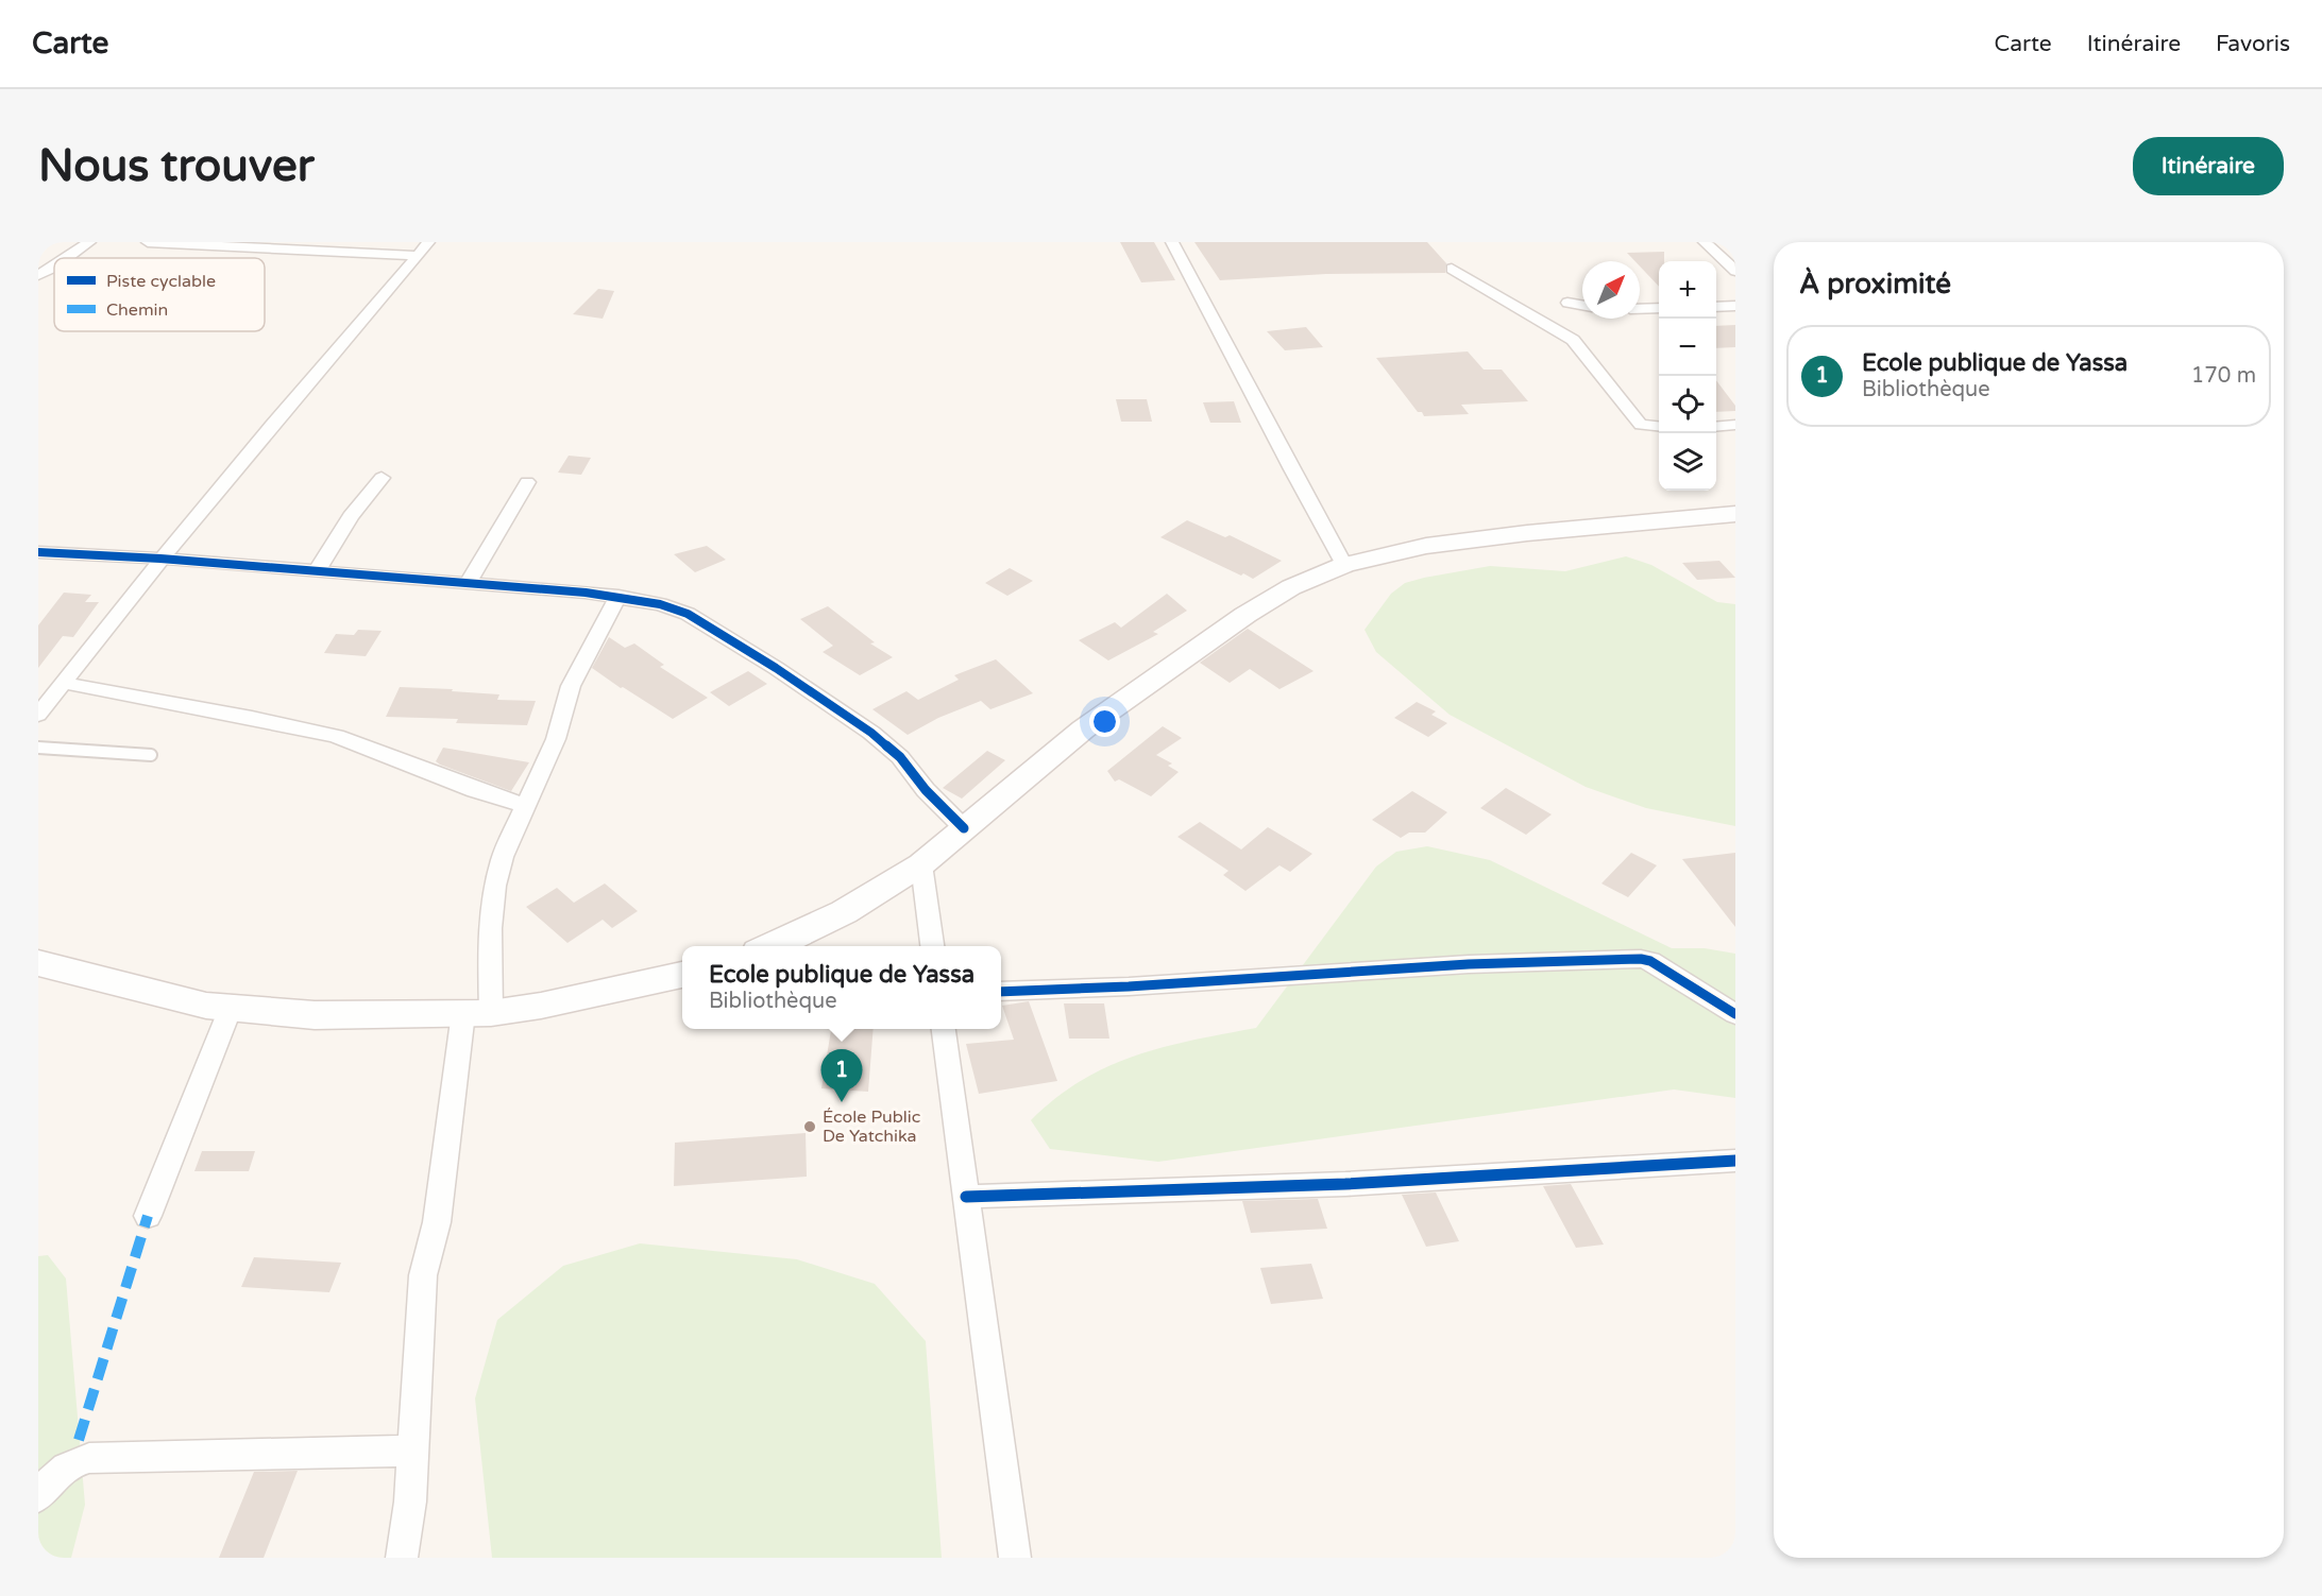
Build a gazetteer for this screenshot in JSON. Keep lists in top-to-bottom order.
{
  "places": ["École Public De Yatchika"],
  "legend": ["Piste cyclable", "Chemin"],
  "north": "top right",
  "page": {
    "header": "Carte",
    "nav": ["Carte", "Itinéraire", "Favoris"],
    "buttons": "Itinéraire",
    "title": "Nous trouver",
    "heading": "À proximité",
    "map_buttons": ["+", "−"],
    "list": [
      {
        "mark": "1",
        "name": "Ecole publique de Yassa",
        "note": "Bibliothèque",
        "value": "170 m"
      }
    ],
    "popup": ["Ecole publique de Yassa", "Bibliothèque"],
    "pins": "1"
  }
}
